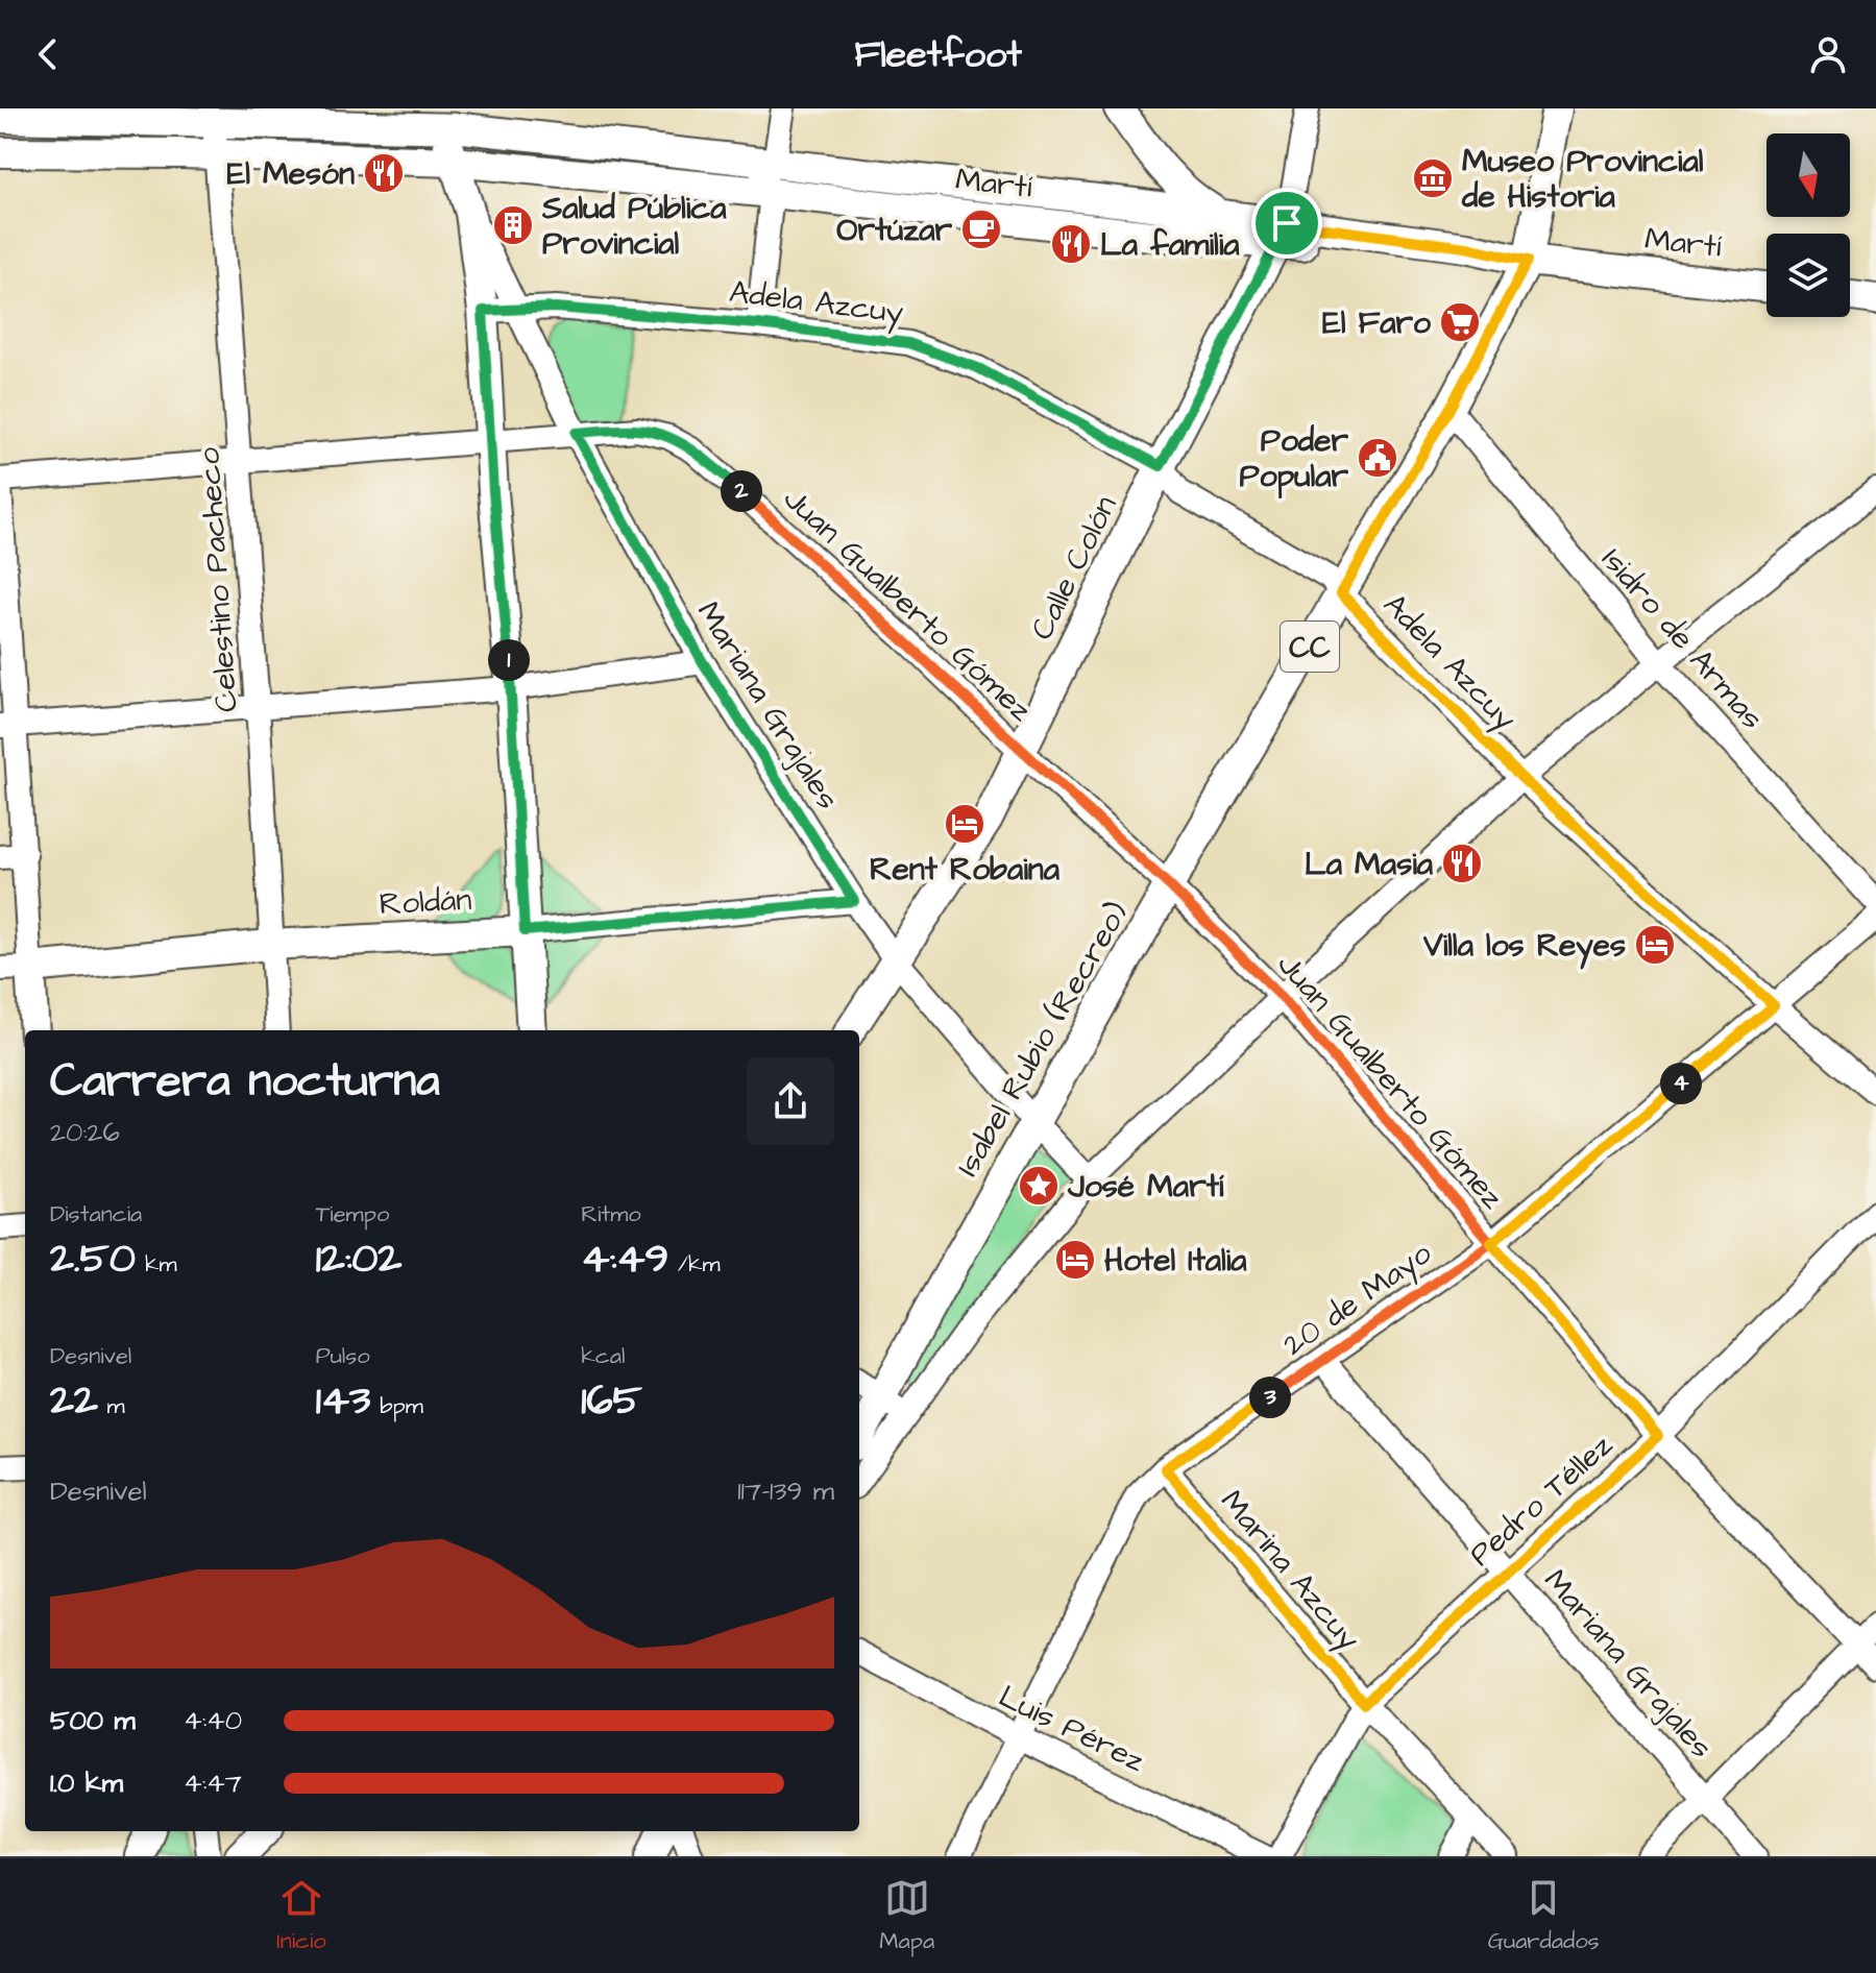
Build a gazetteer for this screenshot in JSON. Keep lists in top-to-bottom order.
{
  "streets": {
    "main road": [
      "Martí",
      "Calle Colón",
      "CC",
      "Roldán",
      "Isabel Rubio (Recreo)"
    ],
    "street": [
      "Adela Azcuy",
      "Celestino Pacheco",
      "Juan Gualberto Gómez",
      "Isidro de Armas",
      "Mariana Grajales",
      "20 de Mayo",
      "Pedro Téllez",
      "Marina Azcuy",
      "Luis Pérez"
    ]
  },
  "crossings": [
    ["Martí", "Calle Colón"],
    ["Martí", "Celestino Pacheco"],
    ["Martí", "Isabel Rubio (Recreo)"],
    ["Adela Azcuy", "Calle Colón"],
    ["Adela Azcuy", "Mariana Grajales"],
    ["Adela Azcuy", "Isabel Rubio (Recreo)"],
    ["Adela Azcuy", "20 de Mayo"],
    ["Calle Colón", "Juan Gualberto Gómez"],
    ["Calle Colón", "Mariana Grajales"],
    ["Celestino Pacheco", "Juan Gualberto Gómez"],
    ["Celestino Pacheco", "Roldán"],
    ["Juan Gualberto Gómez", "Mariana Grajales"],
    ["Juan Gualberto Gómez", "Isabel Rubio (Recreo)"],
    ["Juan Gualberto Gómez", "20 de Mayo"],
    ["Juan Gualberto Gómez", "Pedro Téllez"],
    ["Isidro de Armas", "Isabel Rubio (Recreo)"],
    ["CC", "Isabel Rubio (Recreo)"],
    ["Mariana Grajales", "Roldán"],
    ["Mariana Grajales", "Isabel Rubio (Recreo)"],
    ["Mariana Grajales", "20 de Mayo"],
    ["Mariana Grajales", "Pedro Téllez"],
    ["20 de Mayo", "Marina Azcuy"],
    ["20 de Mayo", "Luis Pérez"],
    ["Pedro Téllez", "Marina Azcuy"]
  ],
  "places": {
    "restaurant": ["El Mesón", "La familia", "La Masia"],
    "museum": ["Museo Provincial de Historia"],
    "building": ["Salud Pública Provincial"],
    "cafe": ["Ortúzar"],
    "supermarket": ["El Faro"],
    "public building": ["Poder Popular"],
    "hotel": ["Rent Robaina", "Villa los Reyes", "Hotel Italia"],
    "place": ["José Martí"]
  },
  "north": "bottom",
  "page": {
    "header": "Fleetfoot",
    "pins": [
      "2",
      "1",
      "4",
      "3"
    ],
    "heading": ["Carrera nocturna", "20:26"],
    "stats": [
      ["Distancia", "2.50 km"],
      ["Tiempo", "12:02"],
      ["Ritmo", "4:49 /km"],
      ["Desnivel", "22 m"],
      ["Pulso", "143 bpm"],
      ["kcal", "165"]
    ],
    "chart": ["Desnivel", "117–139 m"],
    "list": [
      {
        "name": "500 m",
        "note": "4:40"
      },
      {
        "name": "1.0 km",
        "note": "4:47"
      }
    ],
    "tabs": ["Inicio", "Mapa", "Guardados"]
  }
}
